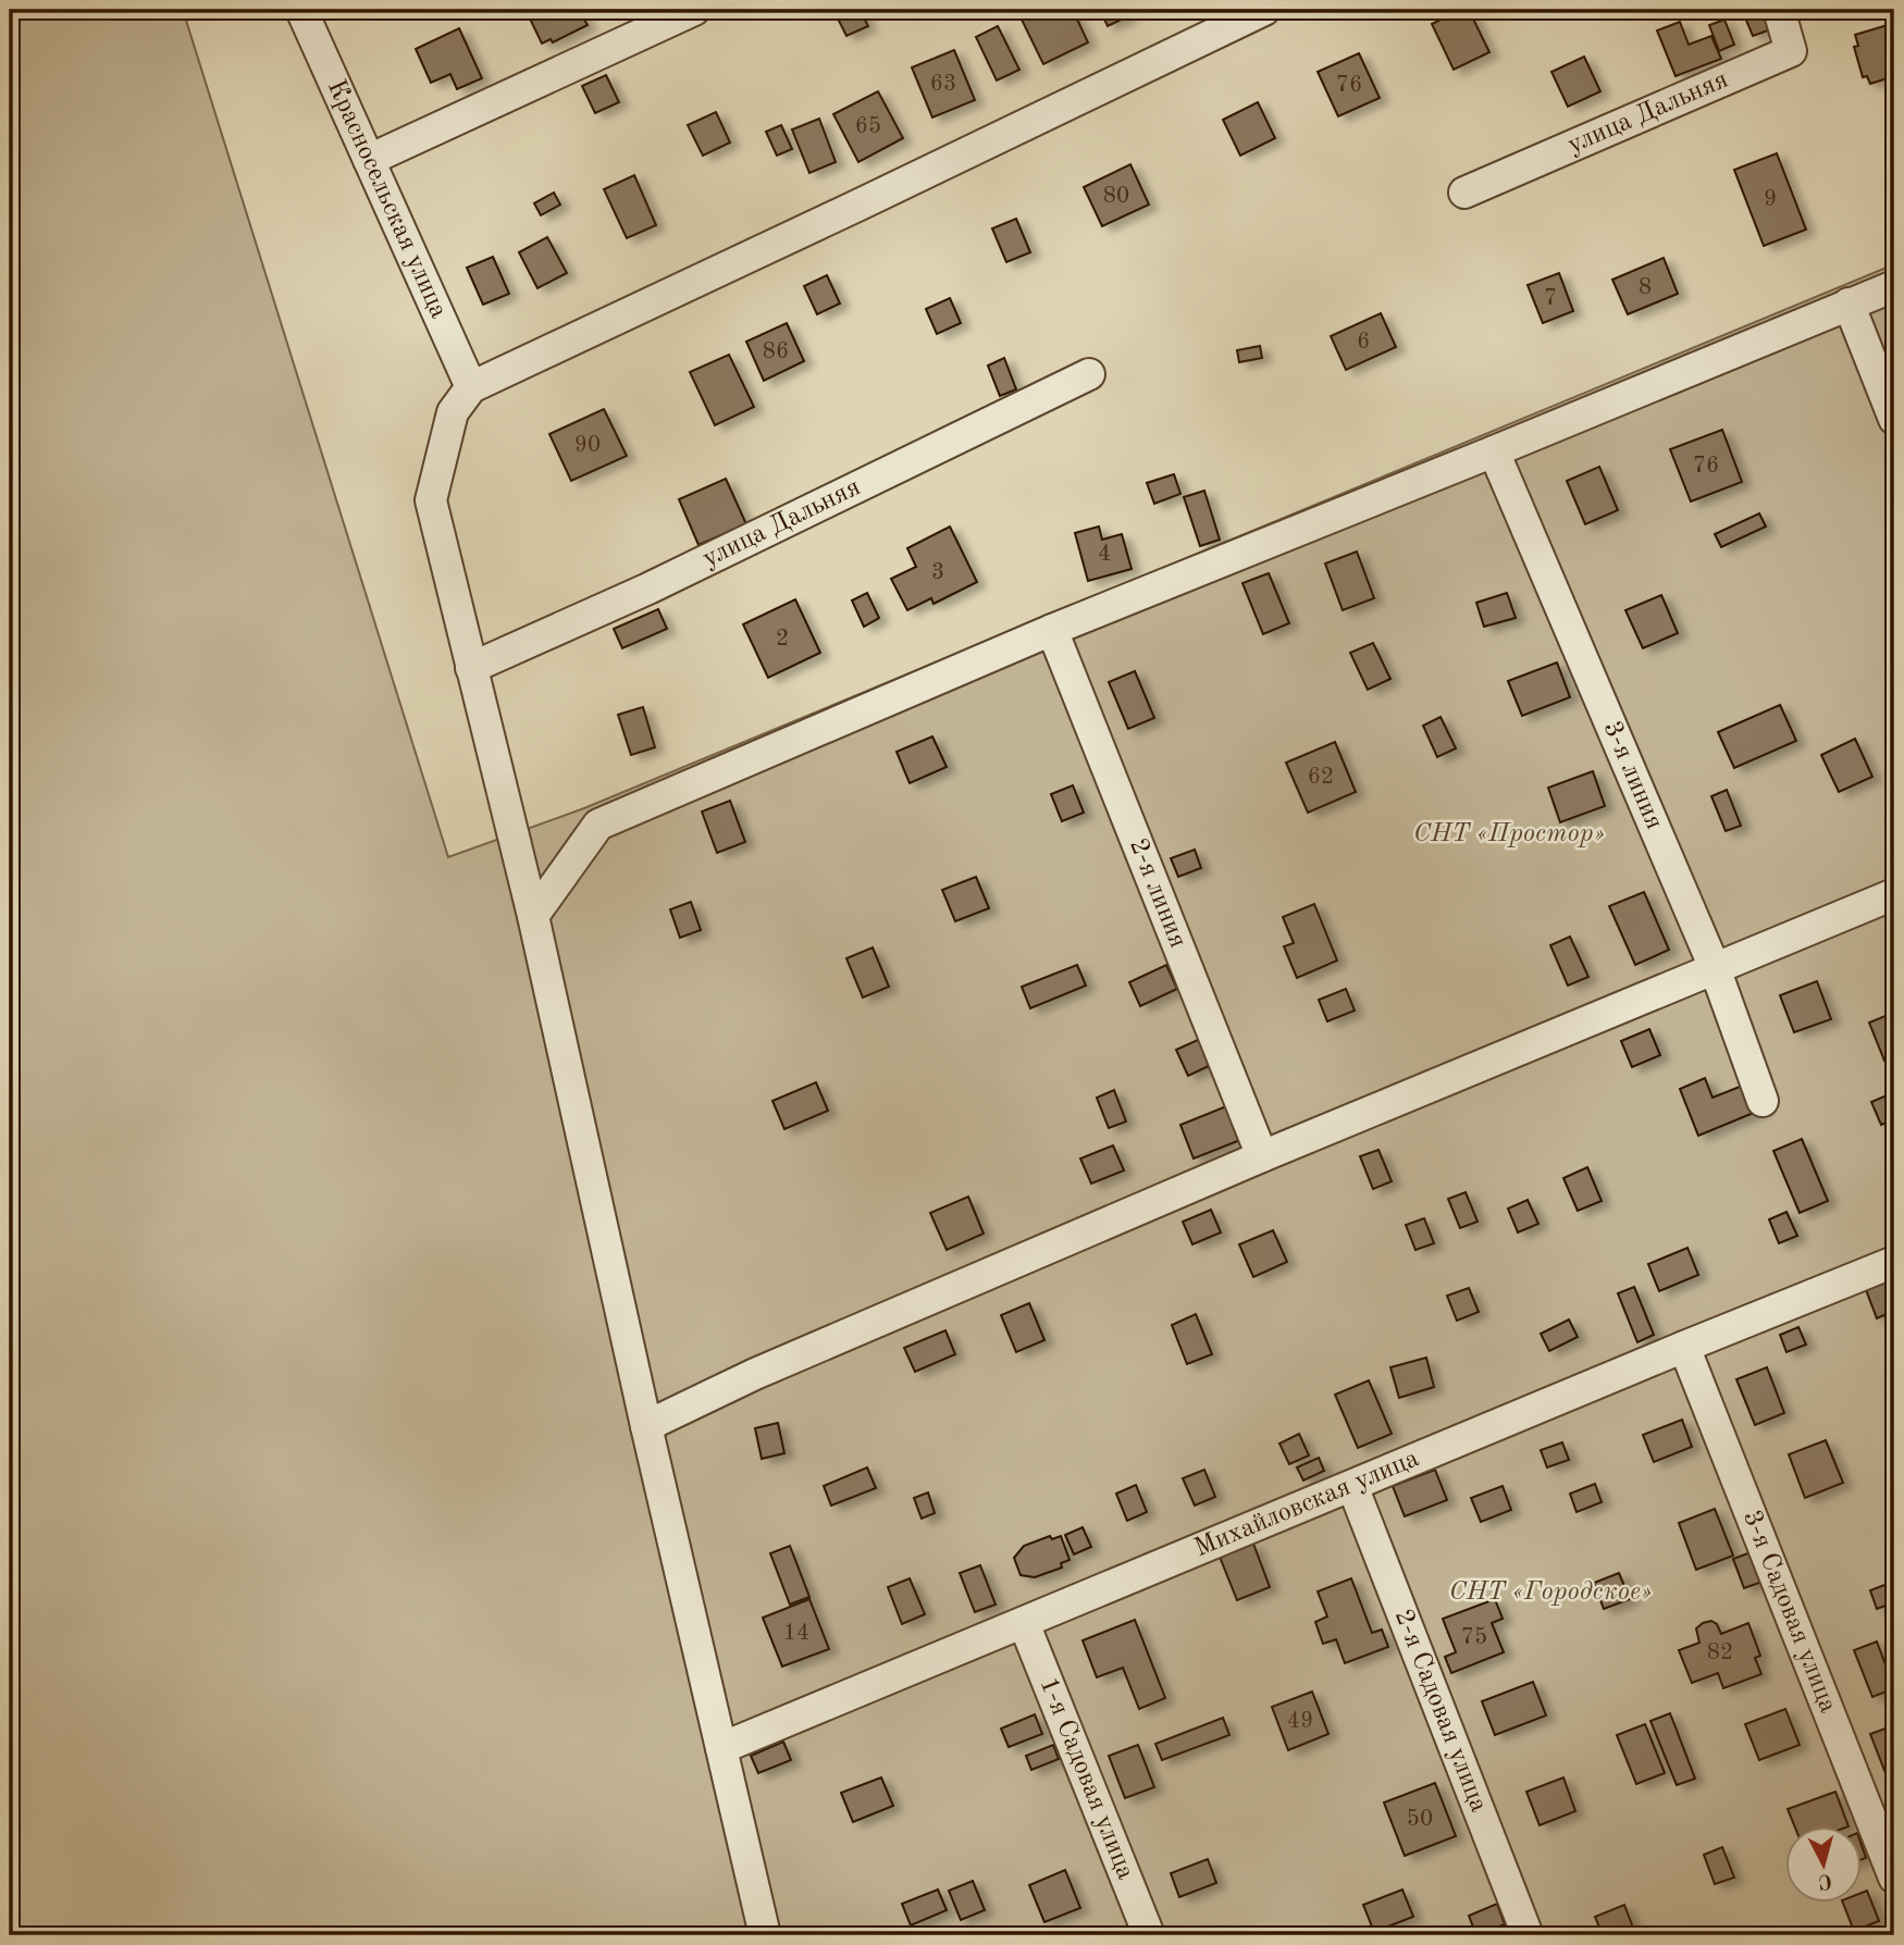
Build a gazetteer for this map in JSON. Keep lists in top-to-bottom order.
{
  "streets": {
    "street": [
      "улица Дальняя",
      "Красносельская улица",
      "3-я линия",
      "2-я линия",
      "Михайловская улица",
      "3-я Садовая улица",
      "2-я Садовая улица",
      "1-я Садовая улица"
    ]
  },
  "crossings": [
    ["Михайловская улица", "3-я Садовая улица"],
    ["Михайловская улица", "2-я Садовая улица"],
    ["Михайловская улица", "1-я Садовая улица"]
  ],
  "parks": ["СНТ «Простор»", "СНТ «Городское»"],
  "house_numbers": [
    "63",
    "76",
    "65",
    "80",
    "9",
    "8",
    "7",
    "6",
    "86",
    "90",
    "76",
    "4",
    "3",
    "2",
    "62",
    "14",
    "75",
    "82",
    "49",
    "50"
  ],
  "north": "bottom"
}
